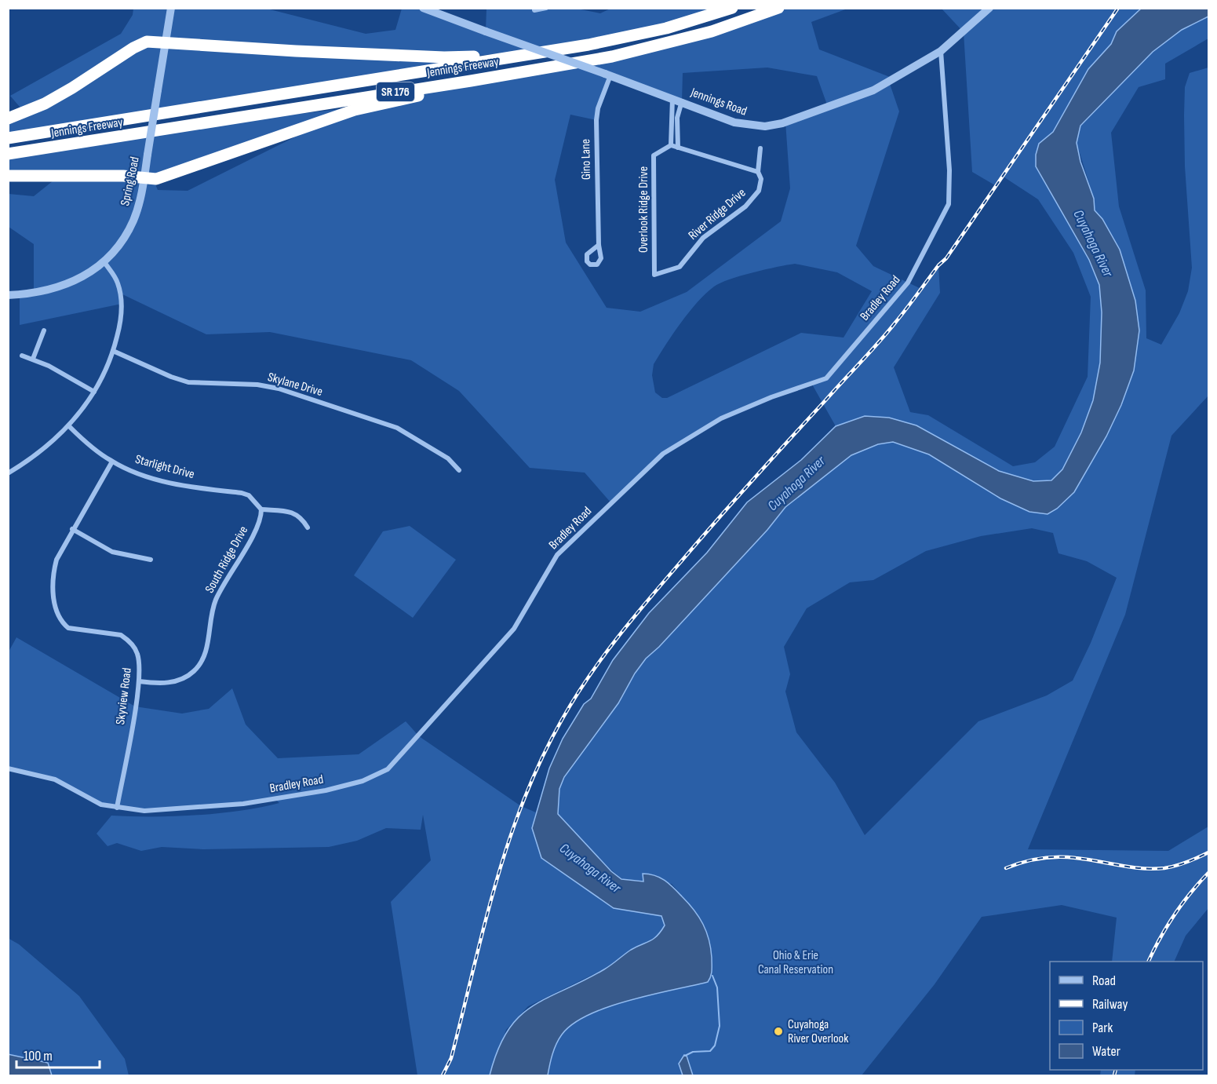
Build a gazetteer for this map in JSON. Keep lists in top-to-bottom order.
{
  "streets": {
    "highway": ["Jennings Freeway", "SR 176"],
    "street": [
      "Jennings Road",
      "Gino Lane",
      "Spring Road",
      "Overlook Ridge Drive",
      "River Ridge Drive",
      "Bradley Road",
      "Skylane Drive",
      "Starlight Drive",
      "South Ridge Drive",
      "Skyview Road"
    ]
  },
  "crossings": [
    ["Jennings Road", "Gino Lane"],
    ["Jennings Road", "Bradley Road"],
    ["Overlook Ridge Drive", "River Ridge Drive"],
    ["Bradley Road", "Skyview Road"],
    ["Starlight Drive", "South Ridge Drive"],
    ["Starlight Drive", "Skyview Road"],
    ["South Ridge Drive", "Skyview Road"]
  ],
  "water": ["Cuyahoga River"],
  "parks": ["Ohio & Erie Canal Reservation"],
  "places": ["Cuyahoga River Overlook"],
  "legend": [
    "Road",
    "Railway",
    "Park",
    "Water"
  ],
  "scale_bar": "100 m"
}
